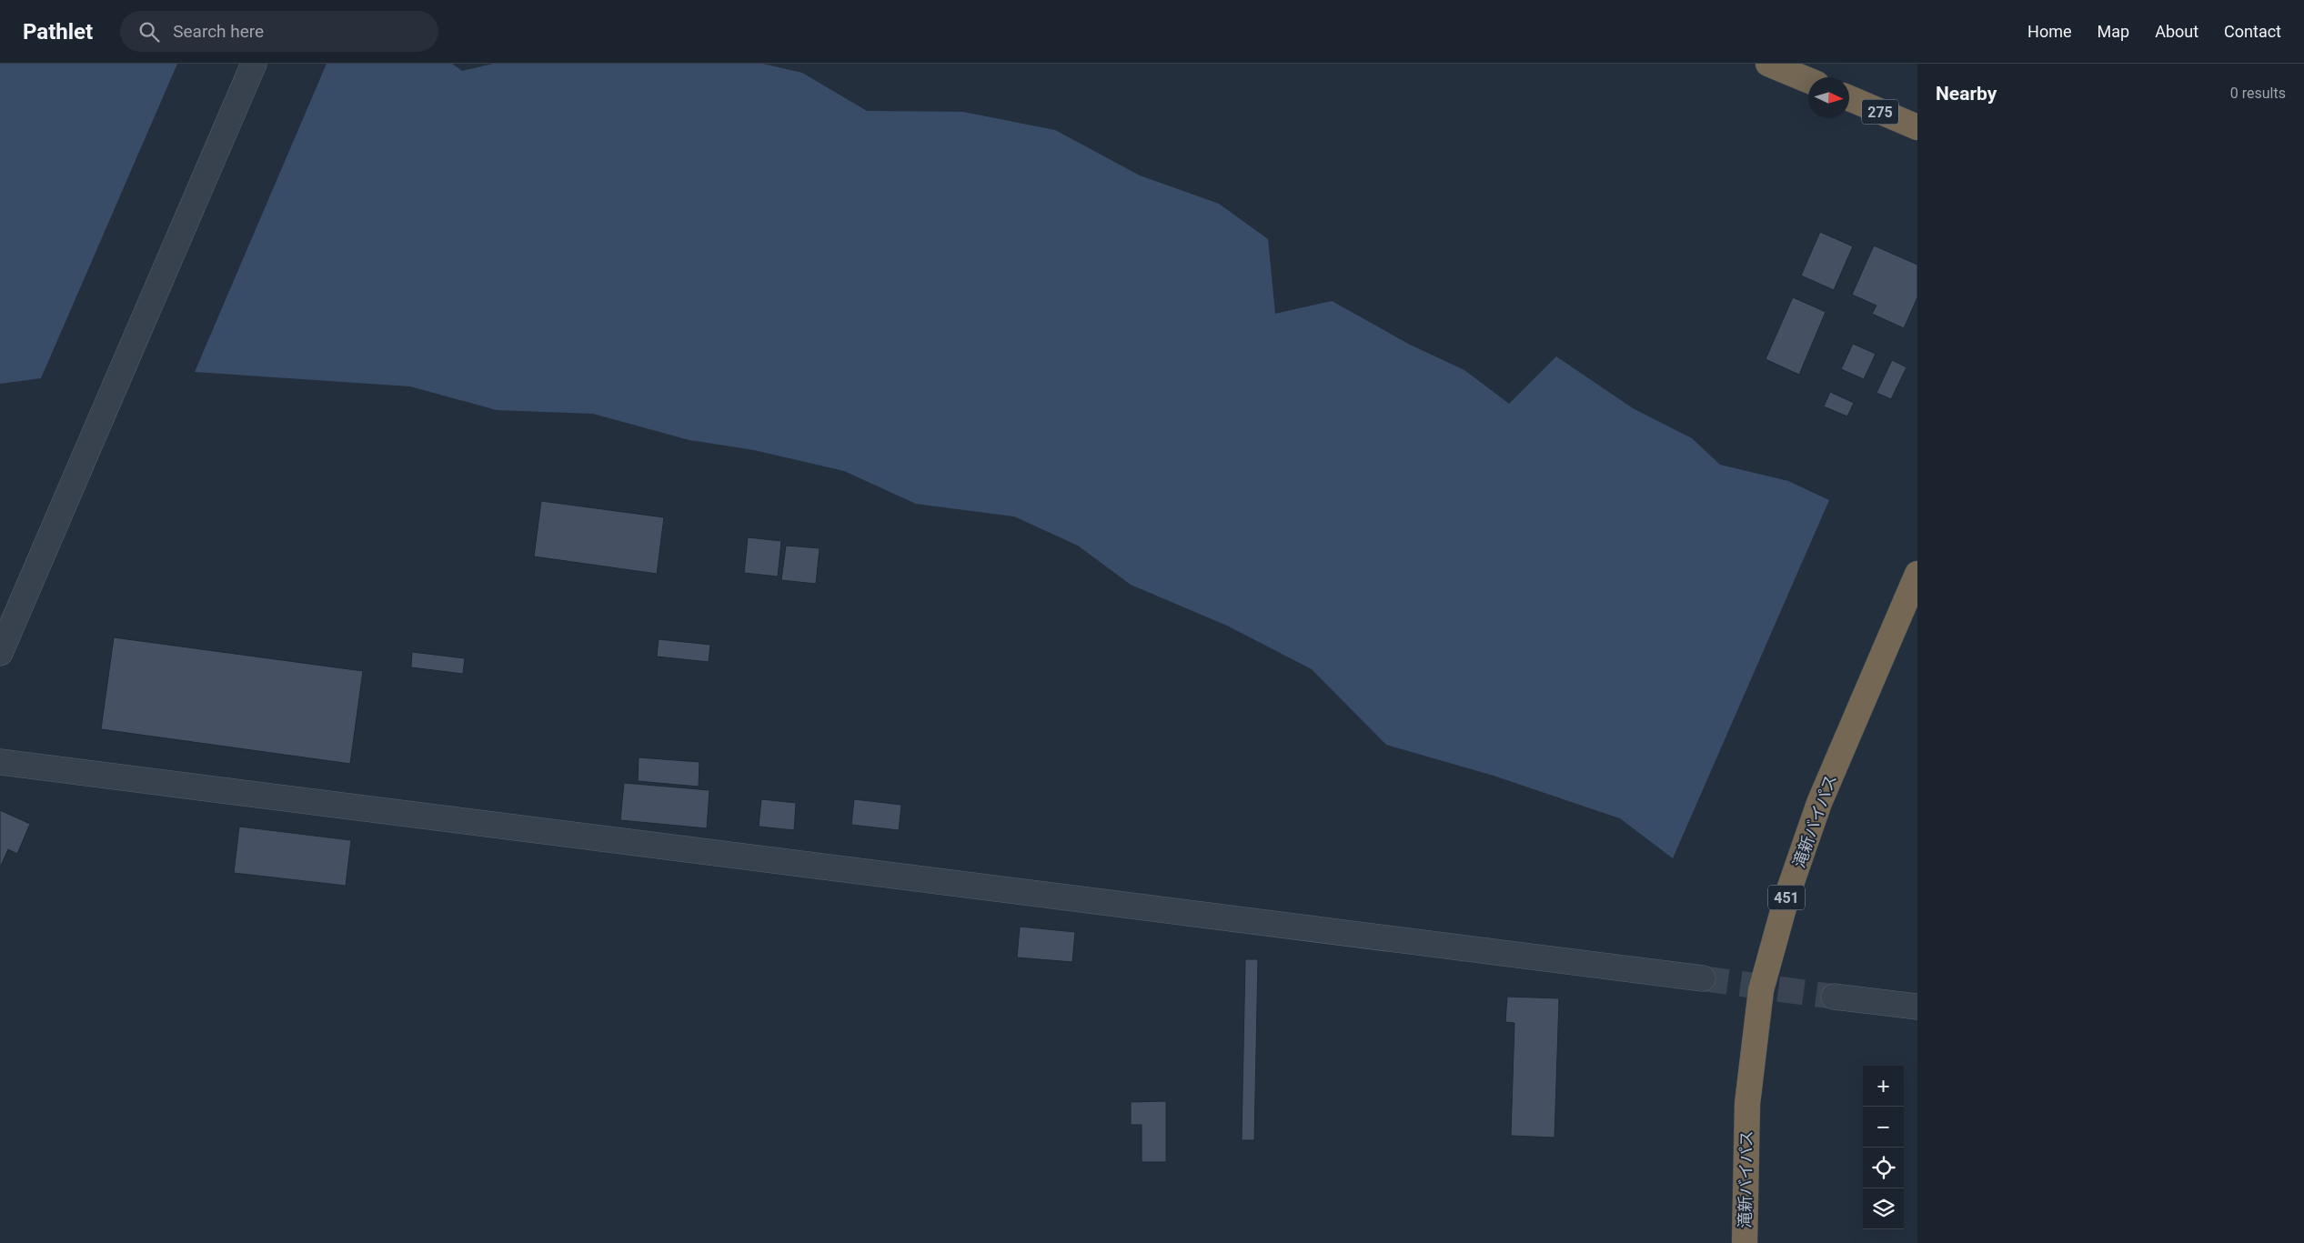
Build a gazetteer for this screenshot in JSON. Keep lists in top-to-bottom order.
{
  "streets": {
    "highway": ["275", "滝新バイパス", "451"]
  },
  "north": "right",
  "page": {
    "header": "Pathlet",
    "search": "Search here",
    "nav": [
      "Home",
      "Map",
      "About",
      "Contact"
    ],
    "heading": ["Nearby", "0 results"],
    "map_buttons": ["+", "−"]
  }
}
